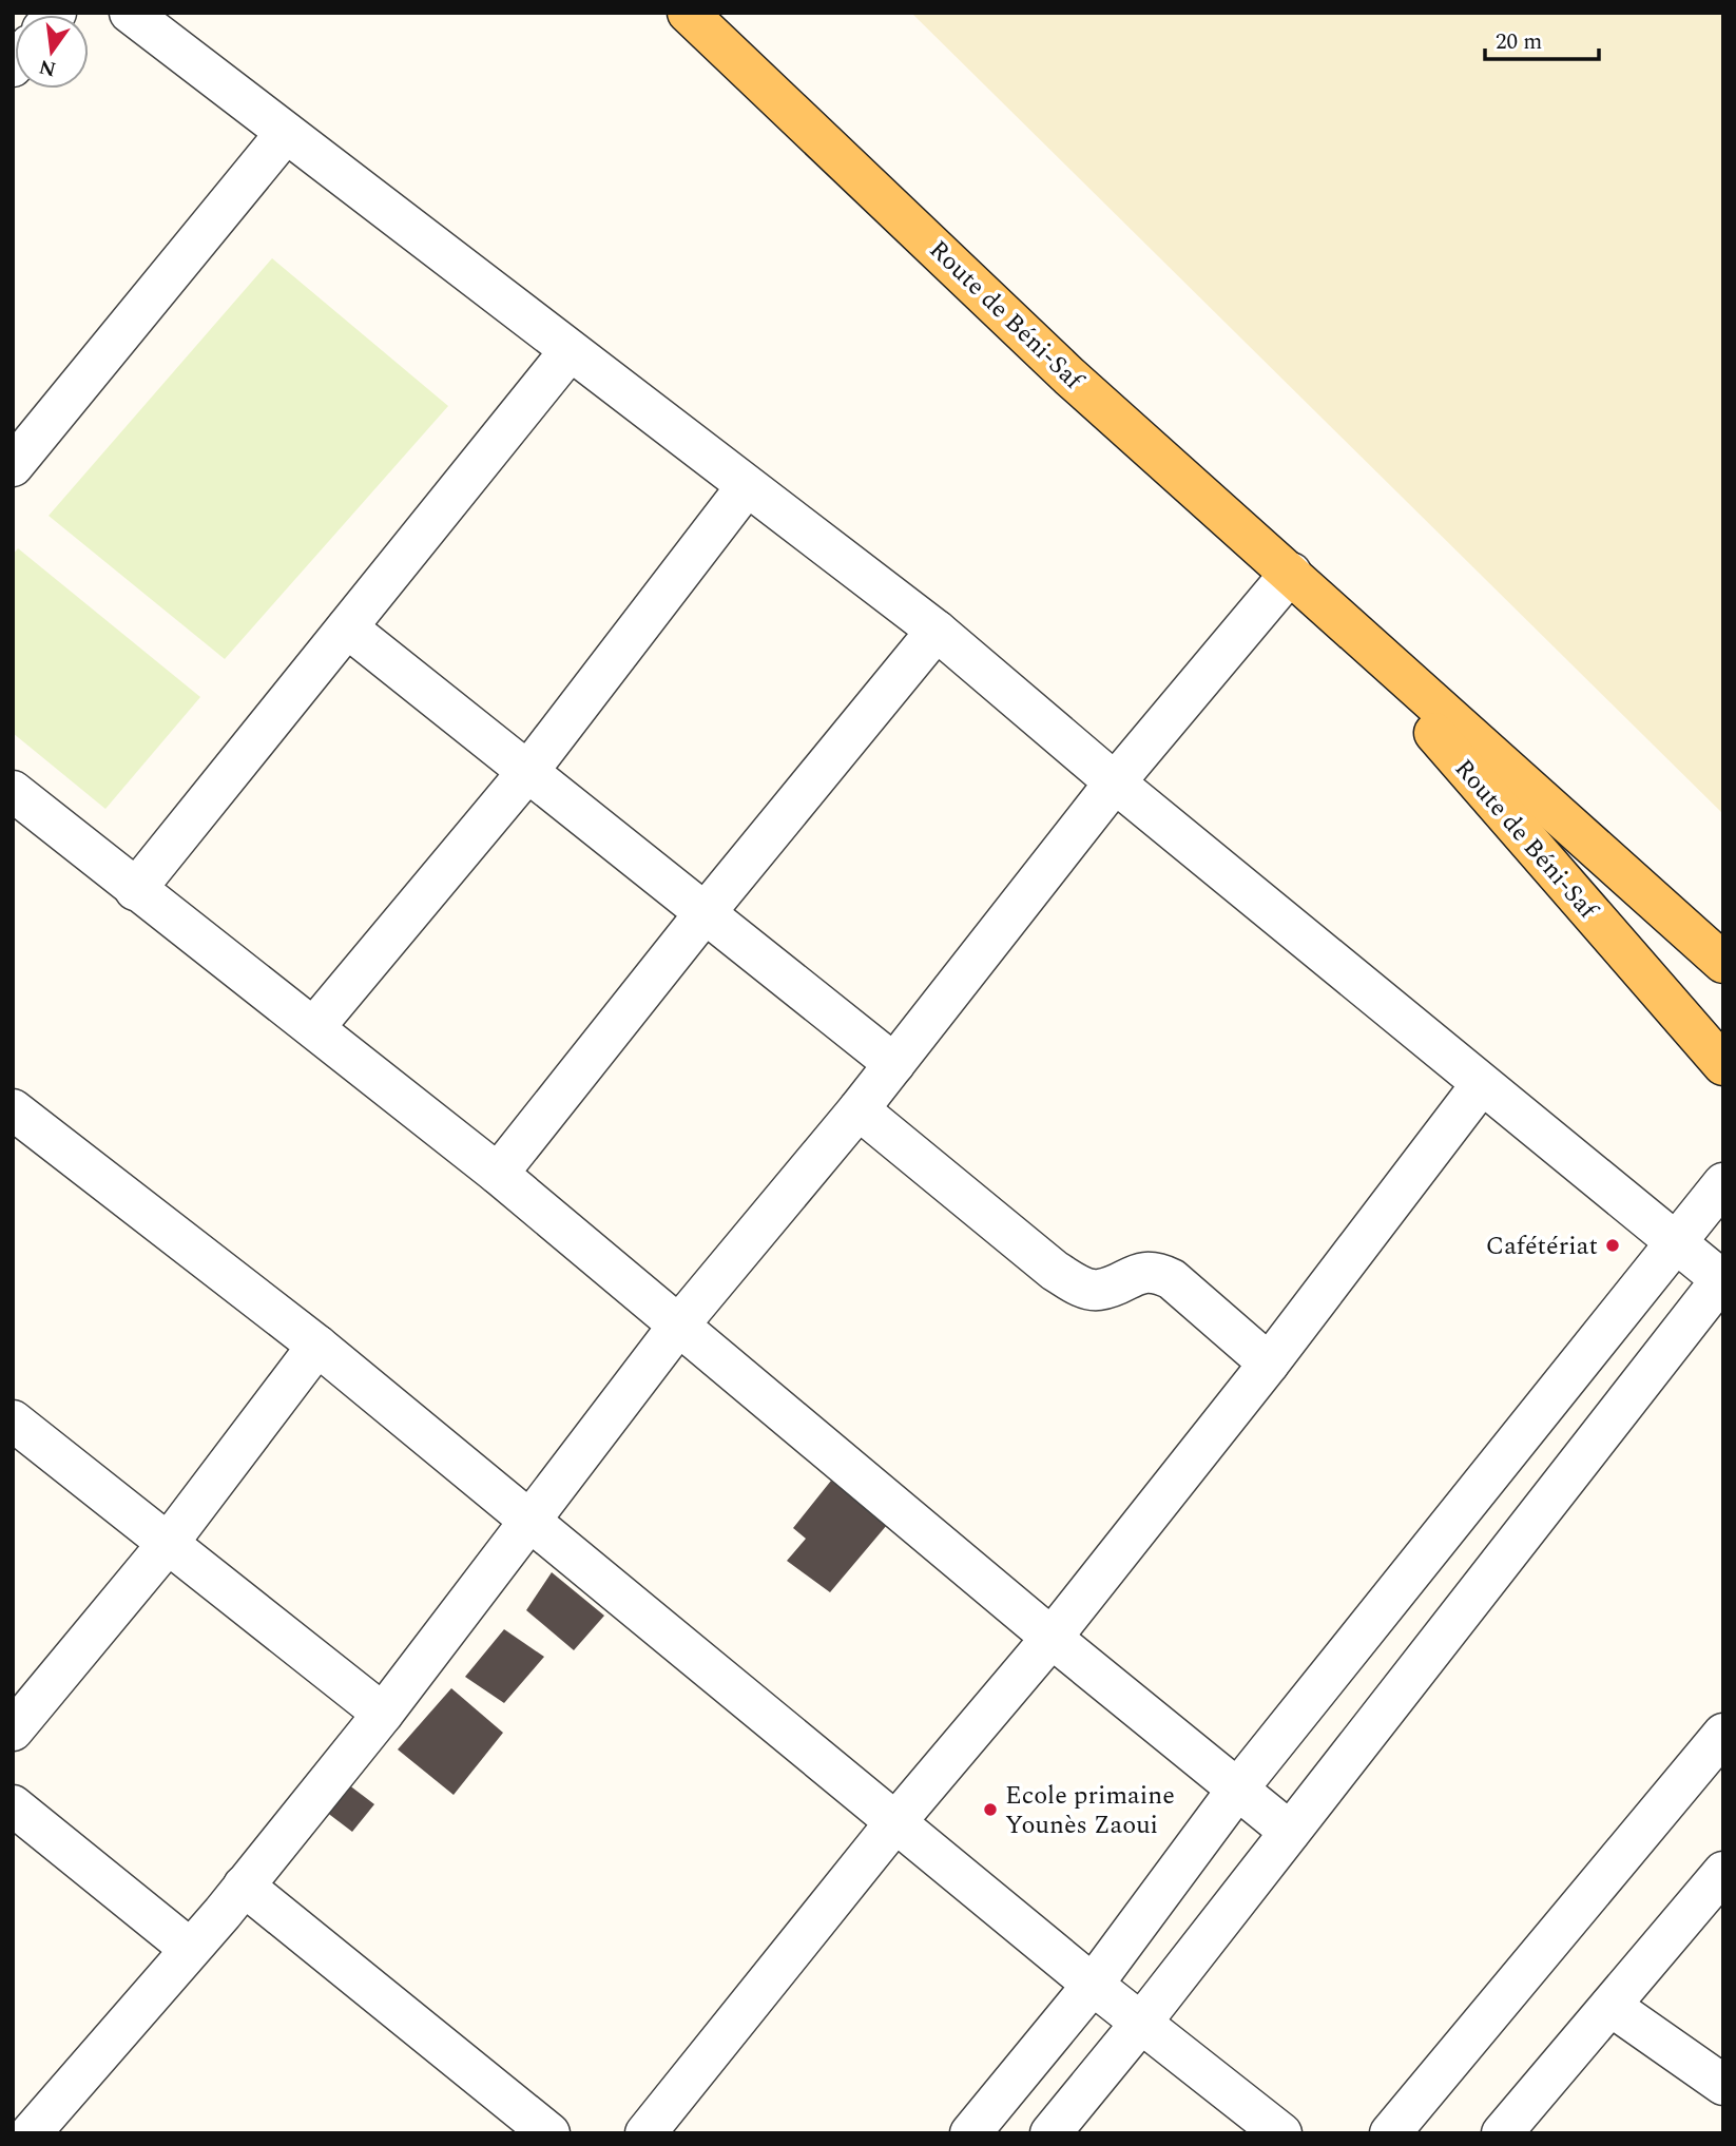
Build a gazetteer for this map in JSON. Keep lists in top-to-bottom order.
{
  "streets": {
    "main road": ["Route de Béni-Saf"]
  },
  "places": ["Cafétériat", "Ecole primaine Younès Zaoui"],
  "scale_bar": "20 m",
  "north": "bottom"
}
